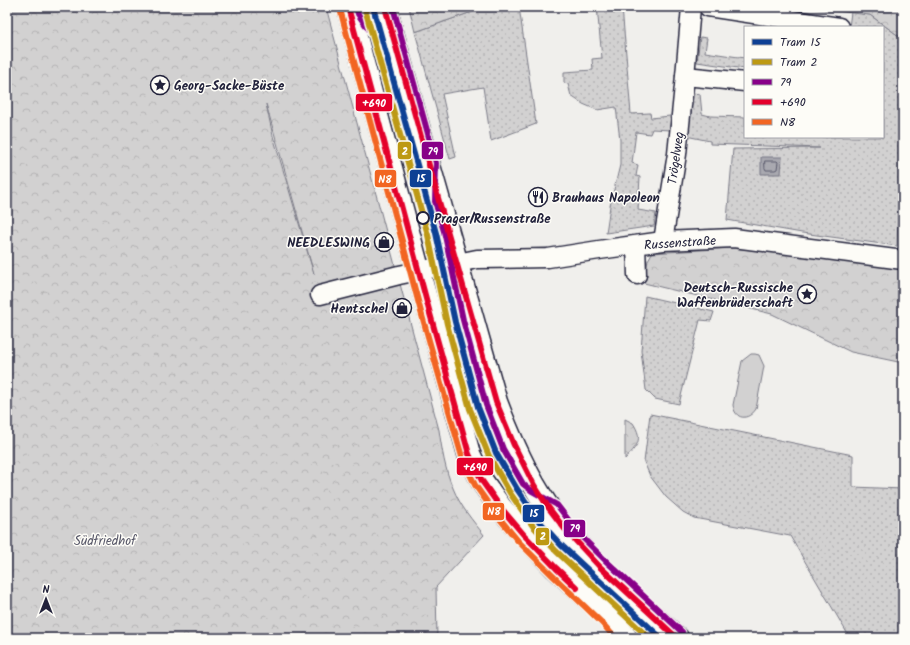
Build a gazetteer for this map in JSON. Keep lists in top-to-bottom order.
{
  "streets": {
    "street": ["Trögelweg", "Russenstraße"]
  },
  "crossings": [
    ["Trögelweg", "Russenstraße"]
  ],
  "parks": ["Südfriedhof"],
  "places": {
    "place": ["Georg-Sacke-Büste", "Deutsch-Russische Waffenbrüderschaft"],
    "restaurant": ["Brauhaus Napoleon"],
    "other": ["Prager/Russenstraße"],
    "shop": ["NEEDLESWING", "Hentschel"]
  },
  "lines": [
    "tram line 15",
    "transit line 79",
    "transit line +690",
    "tram line 2",
    "transit line N8"
  ],
  "legend": [
    "Tram 15",
    "Tram 2",
    "79",
    "+690",
    "N8"
  ],
  "north": "top"
}
